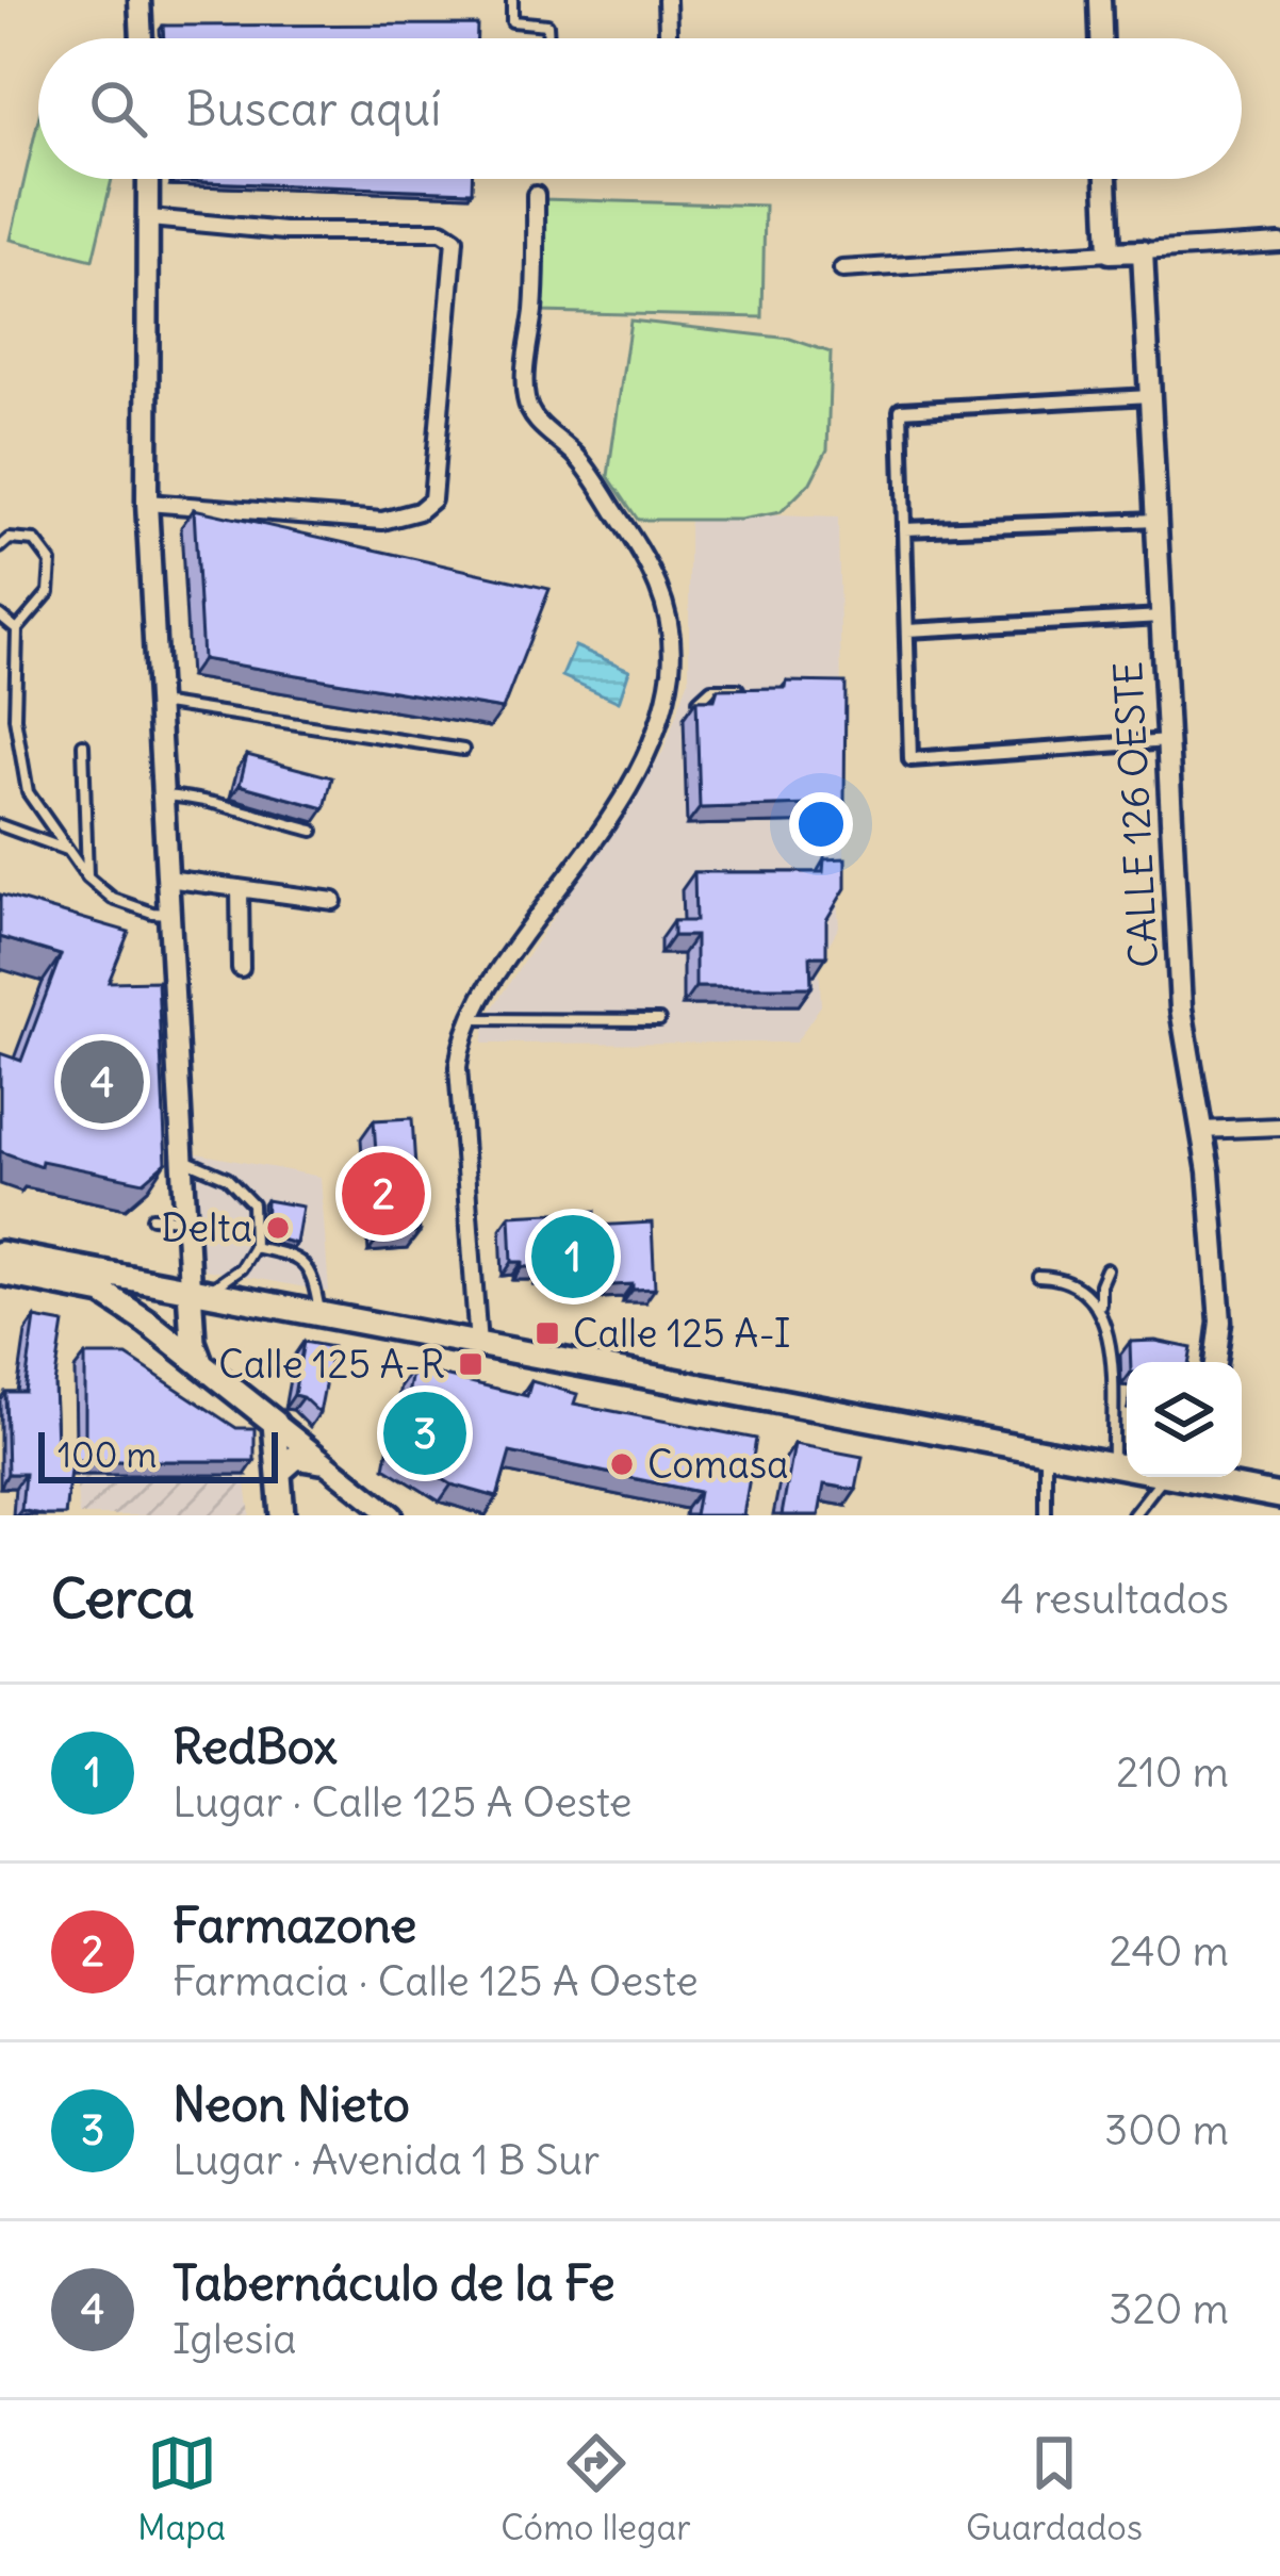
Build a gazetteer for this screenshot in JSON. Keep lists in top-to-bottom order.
{
  "streets": {
    "street": ["CALLE 126 OESTE"]
  },
  "places": {
    "other": ["Delta", "Comasa"],
    "transit": ["Calle 125 A-I", "Calle 125 A-R"]
  },
  "scale_bar": "100 m",
  "page": {
    "search": "Buscar aquí",
    "pins": [
      "4",
      "2",
      "1",
      "3"
    ],
    "scale": "100 m",
    "heading": ["Cerca", "4 resultados"],
    "list": [
      {
        "mark": "1",
        "name": "RedBox",
        "note": "Lugar · Calle 125 A Oeste",
        "value": "210 m"
      },
      {
        "mark": "2",
        "name": "Farmazone",
        "note": "Farmacia · Calle 125 A Oeste",
        "value": "240 m"
      },
      {
        "mark": "3",
        "name": "Neon Nieto",
        "note": "Lugar · Avenida 1 B Sur",
        "value": "300 m"
      },
      {
        "mark": "4",
        "name": "Tabernáculo de la Fe",
        "note": "Iglesia",
        "value": "320 m"
      }
    ],
    "nav": ["Mapa", "Cómo llegar", "Guardados"]
  }
}
